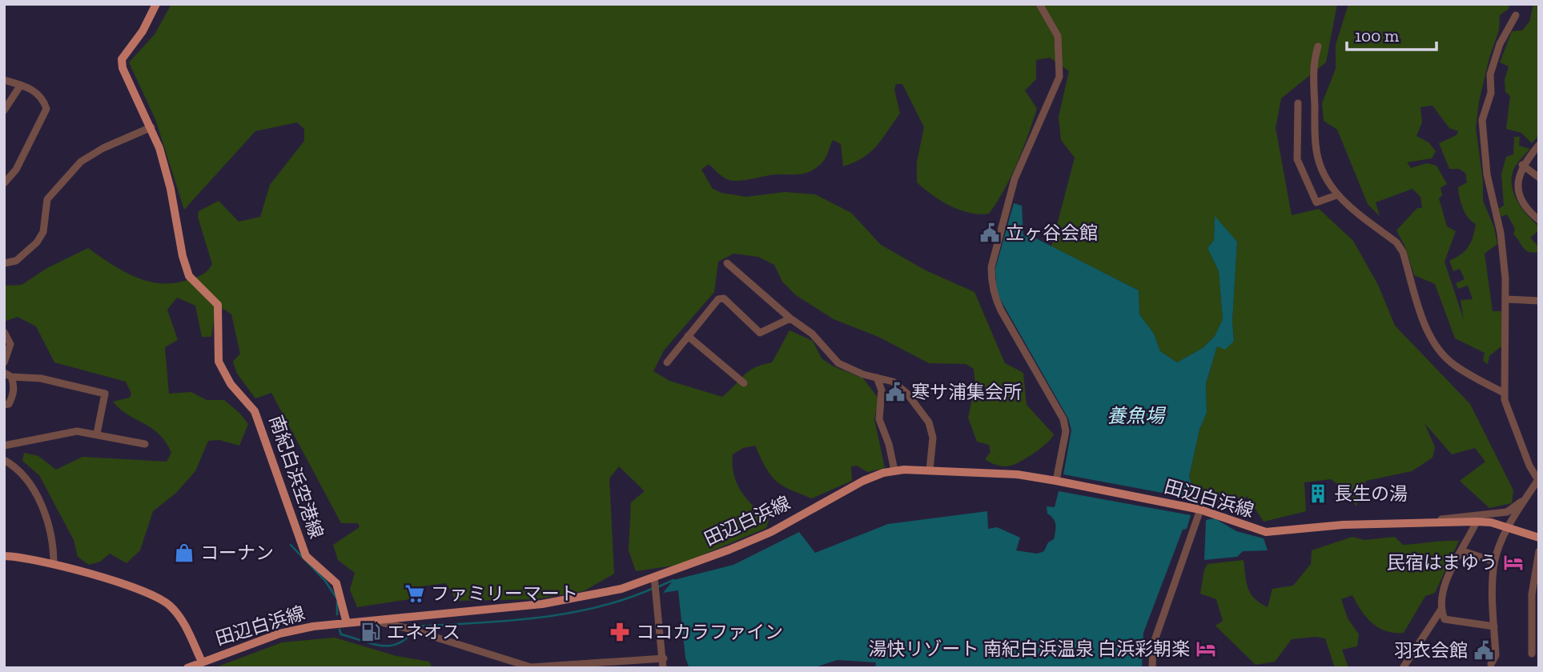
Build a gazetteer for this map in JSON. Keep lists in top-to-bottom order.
{
  "streets": {
    "main road": ["南紀白浜空港線", "田辺白浜線"]
  },
  "crossings": [
    ["南紀白浜空港線", "田辺白浜線"]
  ],
  "water": ["養魚場"],
  "places": {
    "public building": ["立ヶ谷会館", "寒サ浦集会所", "羽衣会館"],
    "building": ["長生の湯"],
    "shop": ["コーナン"],
    "hotel": ["民宿はまゆう", "湯快リゾート 南紀白浜温泉 白浜彩朝楽"],
    "supermarket": ["ファミリーマート"],
    "fuel station": ["エネオス"],
    "pharmacy": ["ココカラファイン"]
  },
  "scale_bar": "100 m"
}
